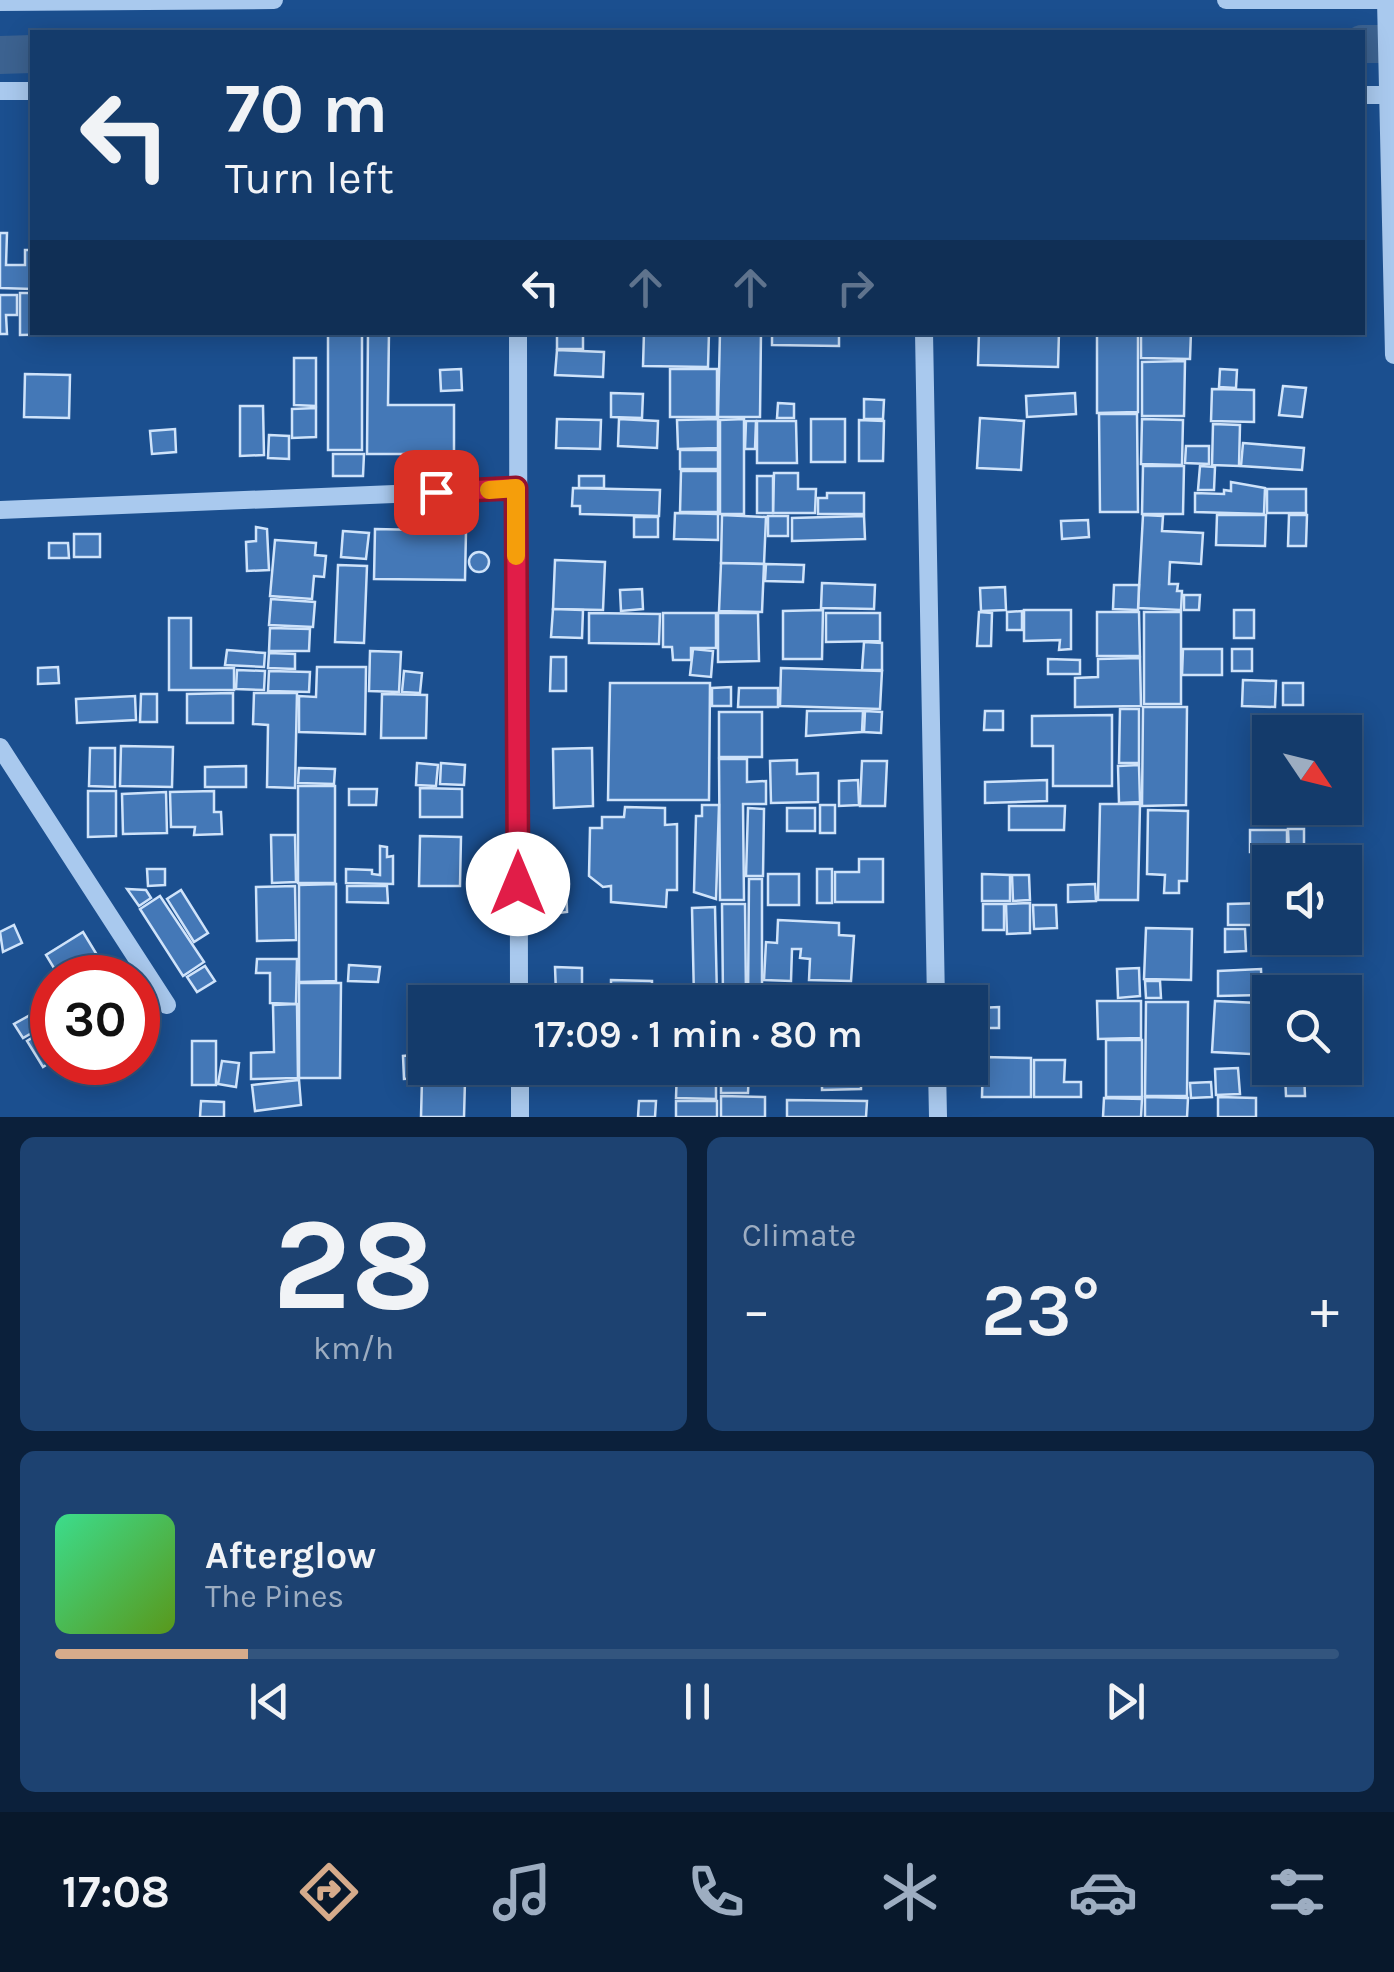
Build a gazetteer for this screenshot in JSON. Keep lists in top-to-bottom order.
{
  "north": "bottom right",
  "page": {
    "turn": ["70 m", "Turn left"],
    "limit": "30",
    "trip": "17:09 · 1 min · 80 m",
    "tile": [
      ["28", "km/h"],
      "Climate"
    ],
    "heat": ["−", "23°", "+"],
    "song": ["Afterglow", "The Pines"],
    "tabs": "17:08"
  }
}
